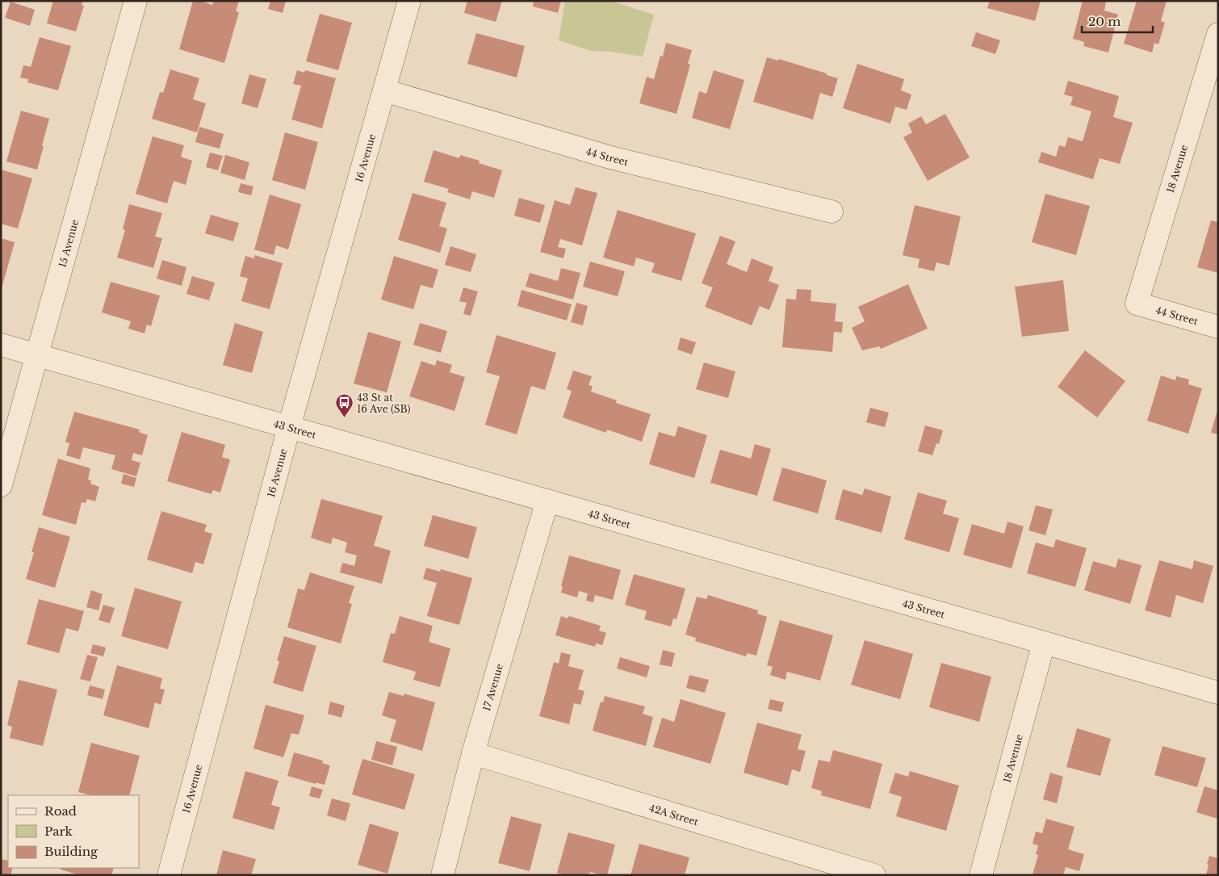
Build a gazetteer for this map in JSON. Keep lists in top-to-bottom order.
{
  "streets": {
    "street": [
      "44 Street",
      "16 Avenue",
      "18 Avenue",
      "15 Avenue",
      "43 Street",
      "17 Avenue",
      "42A Street"
    ]
  },
  "crossings": [
    ["44 Street", "16 Avenue"],
    ["44 Street", "18 Avenue"],
    ["16 Avenue", "43 Street"],
    ["18 Avenue", "43 Street"],
    ["15 Avenue", "43 Street"],
    ["43 Street", "17 Avenue"],
    ["17 Avenue", "42A Street"]
  ],
  "places": {
    "bus stop": ["43 St at 16 Ave (SB)"]
  },
  "legend": ["Road", "Park", "Building"],
  "scale_bar": "20 m"
}
